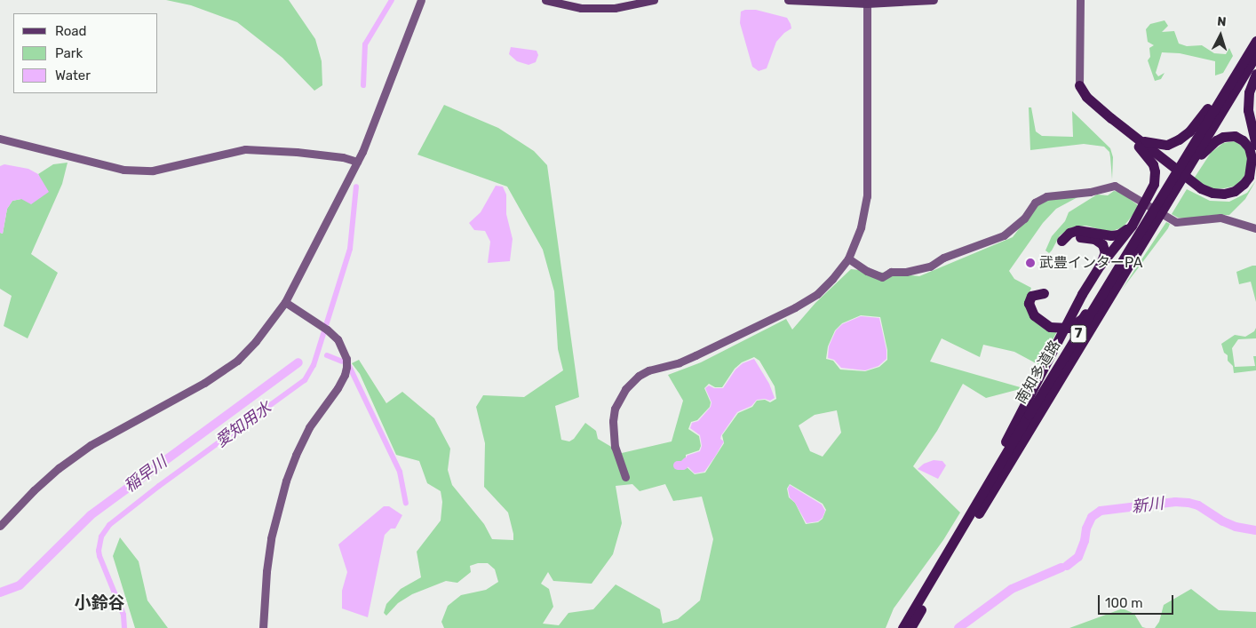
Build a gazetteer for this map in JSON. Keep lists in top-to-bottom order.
{
  "streets": {
    "highway": ["7", "南知多道路"]
  },
  "districts": ["小鈴谷"],
  "water": ["愛知用水", "稲早川", "新川"],
  "places": ["武豊インターPA"],
  "legend": ["Road", "Park", "Water"],
  "scale_bar": "100 m",
  "north": "top"
}
